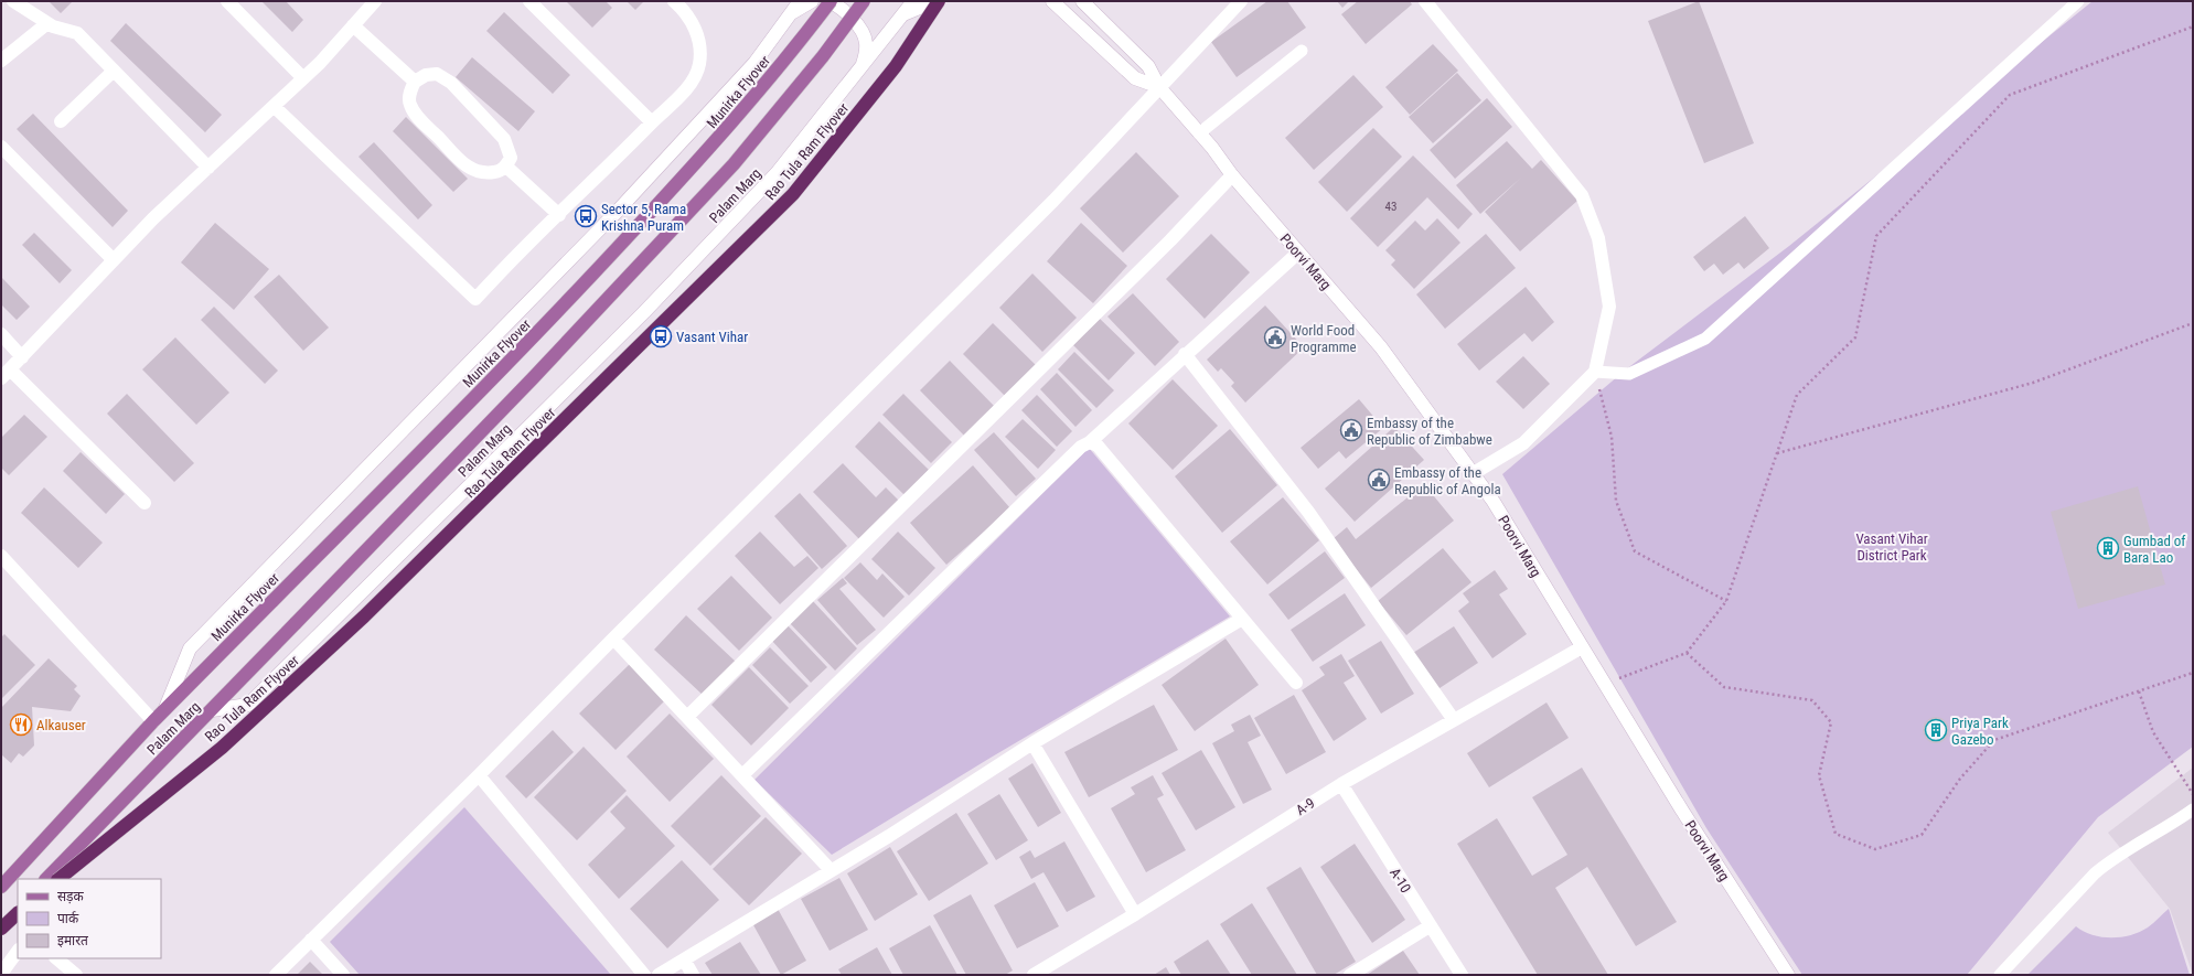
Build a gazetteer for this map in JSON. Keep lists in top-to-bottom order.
{
  "streets": {
    "highway": ["Rao Tula Ram Flyover"],
    "main road": ["Munirka Flyover", "Palam Marg"],
    "street": ["Poorvi Marg", "A-9", "A-10"]
  },
  "crossings": [
    ["Munirka Flyover", "Palam Marg"],
    ["Poorvi Marg", "A-9"],
    ["A-9", "A-10"]
  ],
  "parks": ["Vasant Vihar District Park"],
  "places": {
    "bus stop": ["Sector 5, Rama Krishna Puram", "Vasant Vihar"],
    "public building": ["World Food Programme", "Embassy of the Republic of Zimbabwe", "Embassy of the Republic of Angola"],
    "building": ["Gumbad of Bara Lao", "Priya Park Gazebo"],
    "restaurant": ["Alkauser"]
  },
  "house_numbers": ["43"],
  "legend": ["सड़क", "पार्क", "इमारत"]
}
